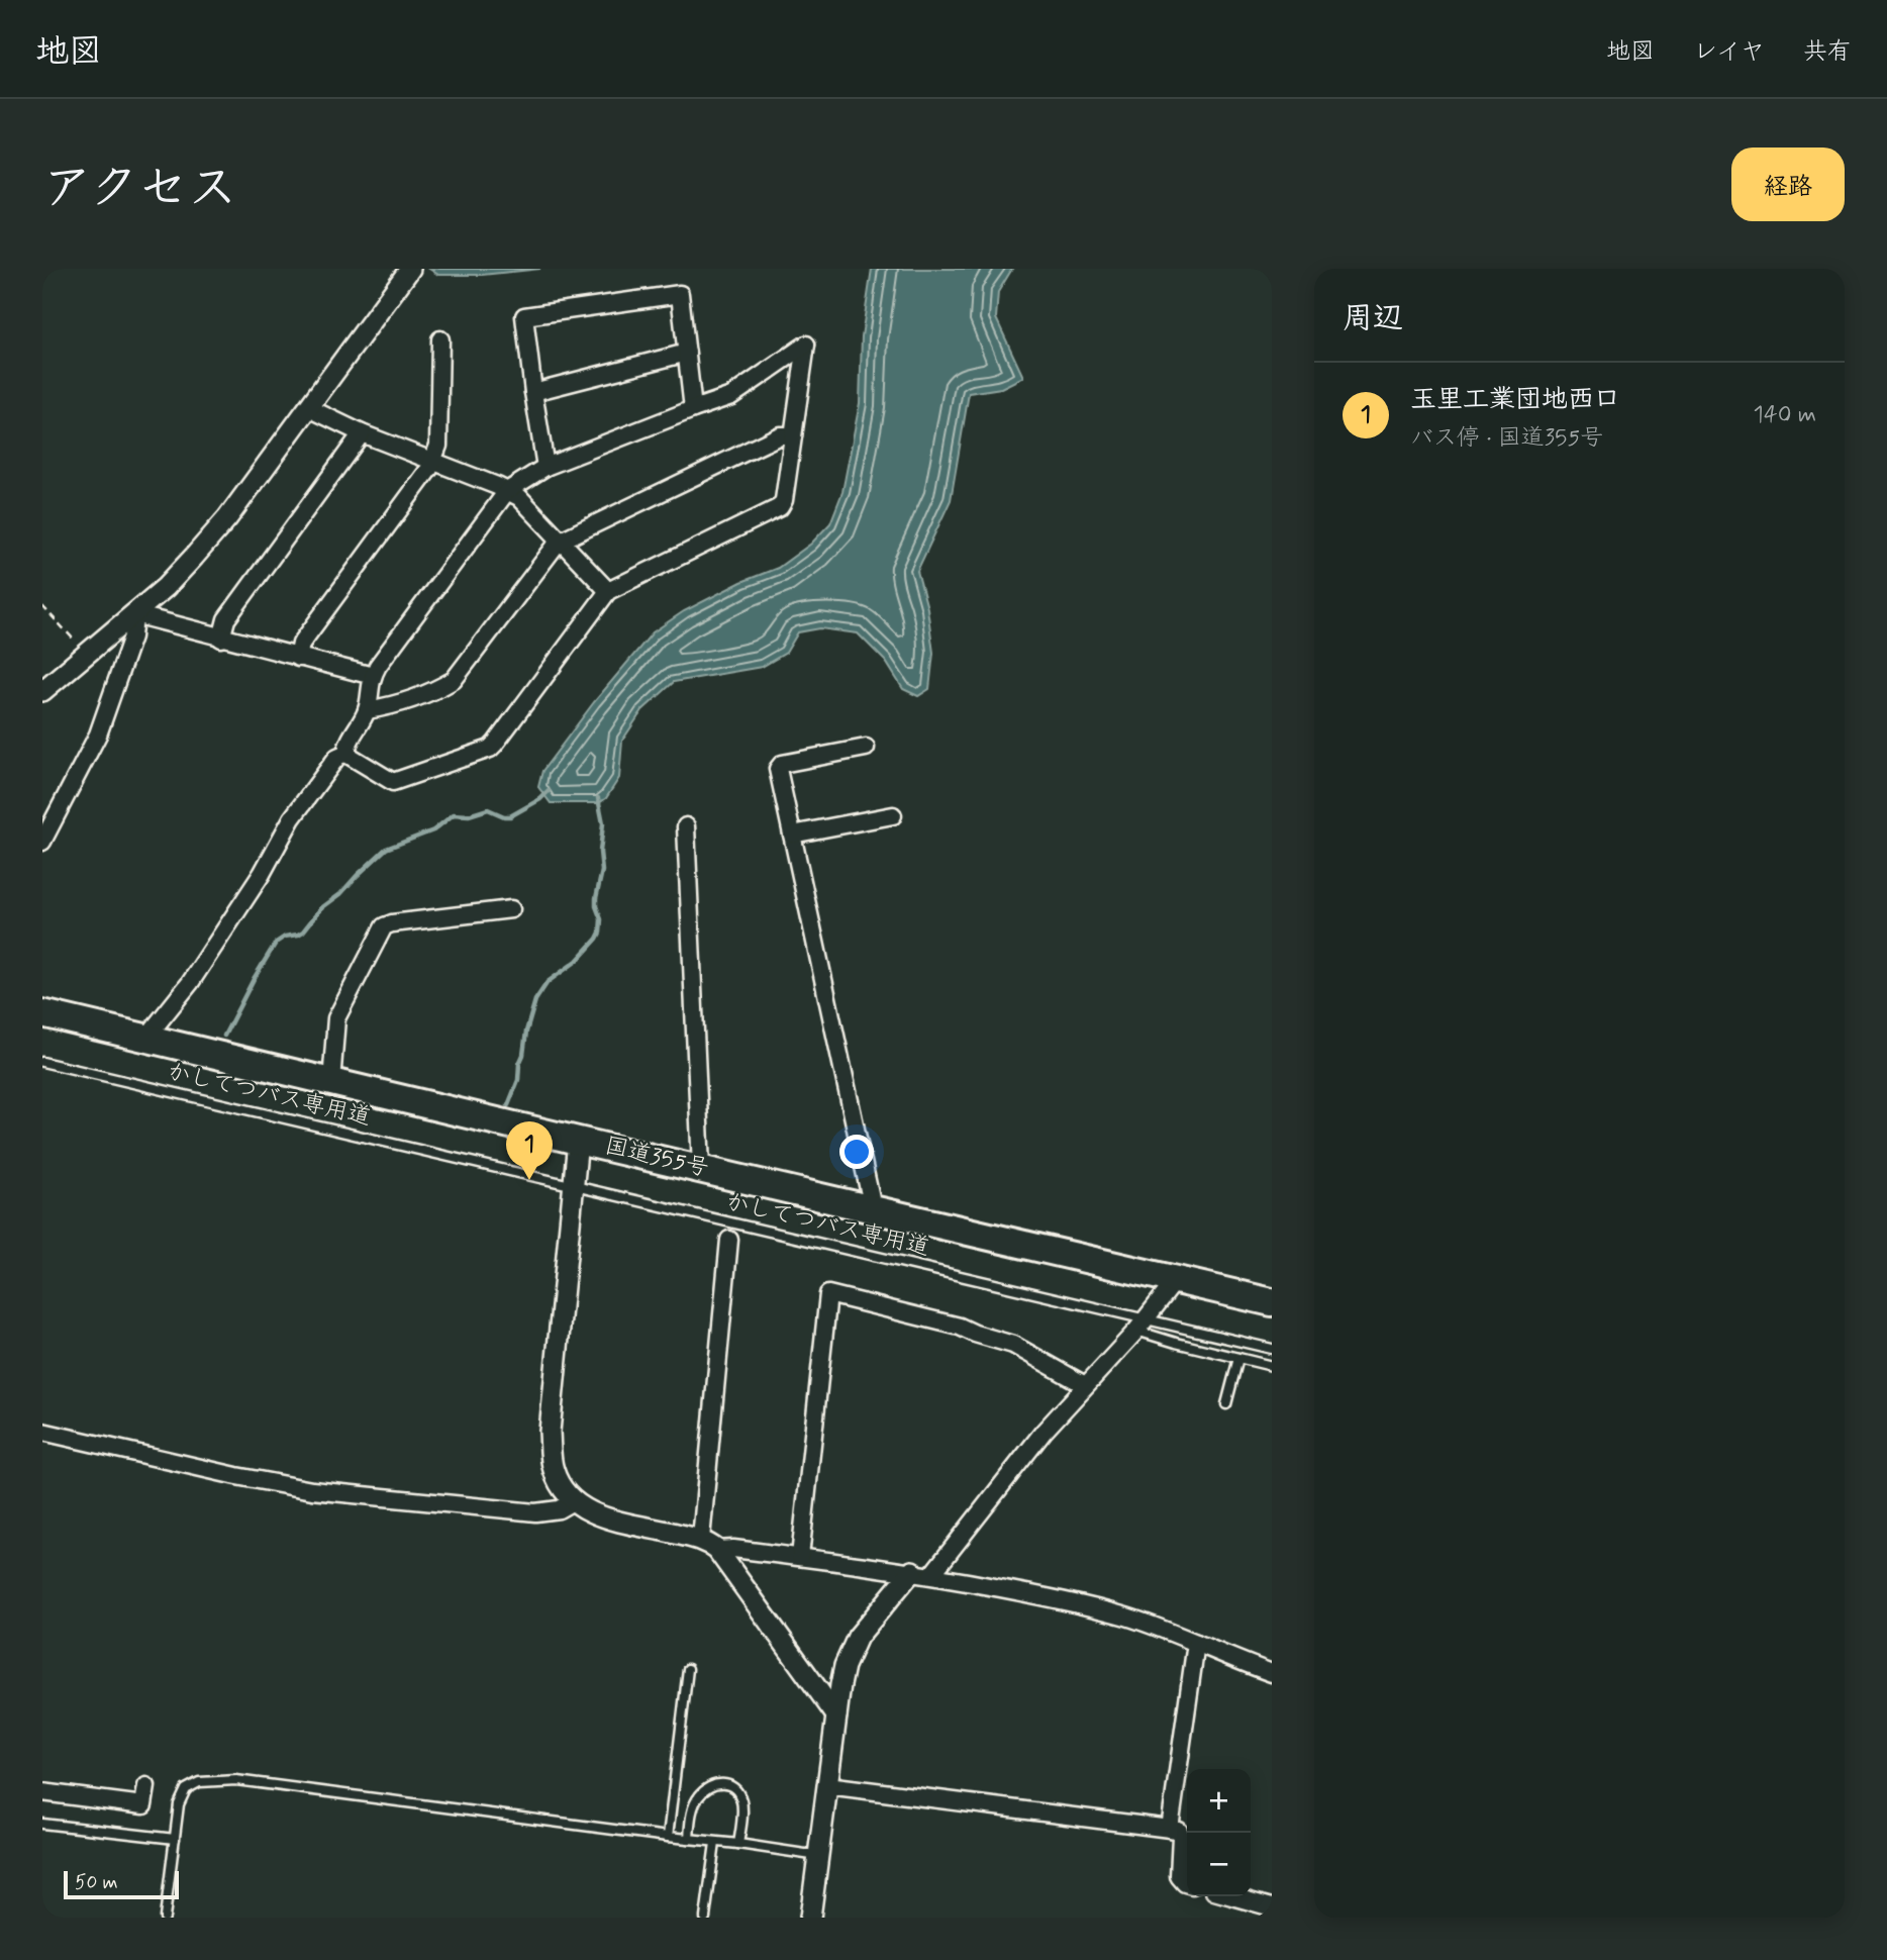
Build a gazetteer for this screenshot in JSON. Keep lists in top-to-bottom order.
{
  "streets": {
    "highway": ["国道355号"],
    "lane": ["かしてつバス専用道"]
  },
  "scale_bar": "50 m",
  "page": {
    "header": "地図",
    "nav": ["地図", "レイヤ", "共有"],
    "title": "アクセス",
    "buttons": "経路",
    "heading": "周辺",
    "list": [
      {
        "mark": "1",
        "name": "玉里工業団地西口",
        "note": "バス停 · 国道355号",
        "value": "140 m"
      }
    ],
    "pins": "1",
    "map_buttons": ["+", "−"],
    "scale": "50 m"
  }
}
